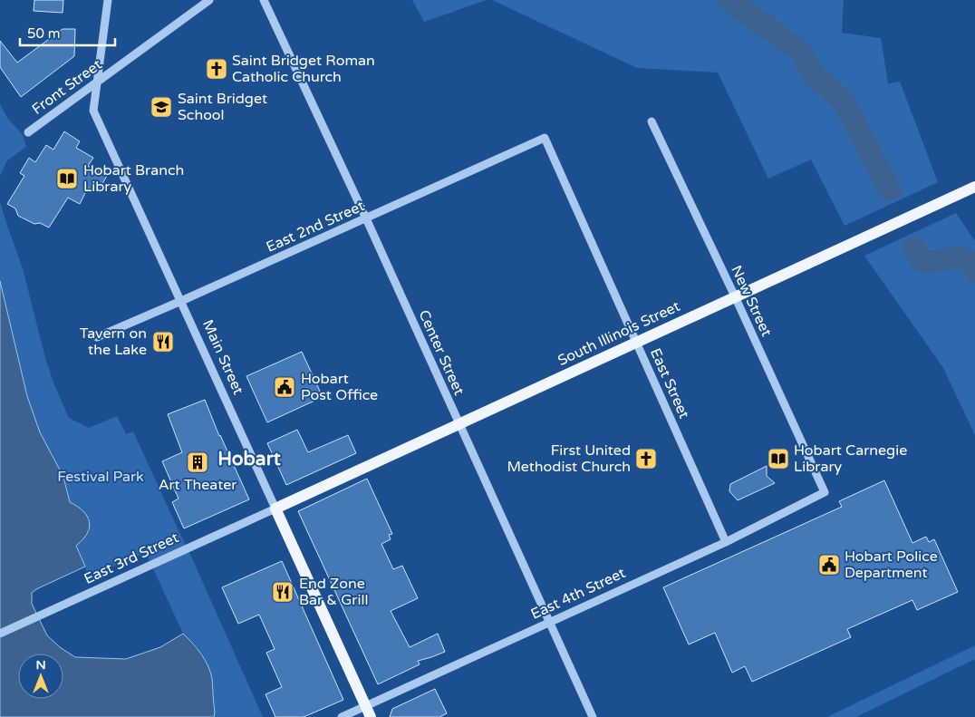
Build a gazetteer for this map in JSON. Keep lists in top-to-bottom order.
{
  "streets": {
    "main road": ["South Illinois Street", "Main Street"],
    "street": [
      "Front Street",
      "East 2nd Street",
      "New Street",
      "Center Street",
      "East Street",
      "East 3rd Street",
      "East 4th Street"
    ]
  },
  "crossings": [
    ["Front Street", "Main Street"],
    ["East 2nd Street", "Center Street"],
    ["East 2nd Street", "Main Street"],
    ["East 2nd Street", "East Street"],
    ["New Street", "South Illinois Street"],
    ["New Street", "East 4th Street"],
    ["South Illinois Street", "Center Street"],
    ["South Illinois Street", "Main Street"],
    ["South Illinois Street", "East Street"],
    ["South Illinois Street", "East 3rd Street"],
    ["Center Street", "East 4th Street"],
    ["Main Street", "East 3rd Street"],
    ["Main Street", "East 4th Street"],
    ["East Street", "East 4th Street"]
  ],
  "districts": ["Hobart"],
  "parks": ["Festival Park"],
  "places": {
    "church": ["Saint Bridget Roman Catholic Church", "First United Methodist Church"],
    "school or university": ["Saint Bridget School"],
    "library": ["Hobart Branch Library", "Hobart Carnegie Library"],
    "restaurant": ["Tavern on the Lake", "End Zone Bar & Grill"],
    "public building": ["Hobart Post Office", "Hobart Police Department"],
    "building": ["Art Theater"]
  },
  "scale_bar": "50 m",
  "north": "top"
}
